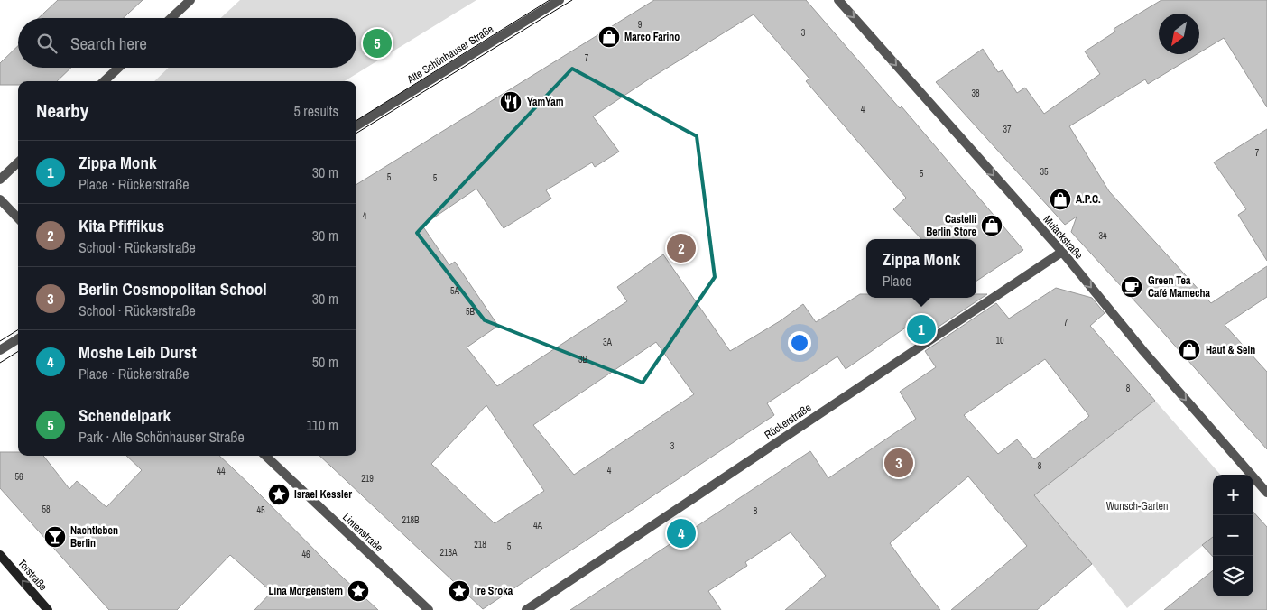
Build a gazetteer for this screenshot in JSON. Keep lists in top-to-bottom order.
{
  "streets": {
    "main road": ["Torstraße"],
    "street": [
      "Alte Schönhauser Straße",
      "Mulackstraße",
      "Rückerstraße",
      "Linienstraße"
    ]
  },
  "crossings": [
    ["Mulackstraße", "Rückerstraße"]
  ],
  "one_way": ["Mulackstraße", "Torstraße"],
  "parks": ["Wunsch-Garten"],
  "places": {
    "shop": [
      "Marco Farino",
      "A.P.C.",
      "Castelli Berlin Store",
      "Haut & Sein"
    ],
    "restaurant": ["YamYam"],
    "cafe": ["Green Tea Café Mamecha"],
    "place": ["Israel Kessler", "Lina Morgenstern", "Ire Sroka"],
    "bar": ["Nachtleben Berlin"]
  },
  "house_numbers": [
    "9",
    "3",
    "7",
    "38",
    "4",
    "37",
    "7",
    "35",
    "5",
    "5",
    "5",
    "4",
    "34",
    "5A",
    "5B",
    "7",
    "10",
    "3A",
    "3B",
    "8",
    "3",
    "8",
    "4",
    "44",
    "56",
    "219",
    "58",
    "45",
    "8",
    "218B",
    "4A",
    "218",
    "5",
    "218A",
    "46"
  ],
  "north": "bottom left",
  "page": {
    "search": "Search here",
    "pins": [
      "5",
      "2",
      "1",
      "3",
      "4"
    ],
    "heading": ["Nearby", "5 results"],
    "list": [
      {
        "mark": "1",
        "name": "Zippa Monk",
        "note": "Place · Rückerstraße",
        "value": "30 m"
      },
      {
        "mark": "2",
        "name": "Kita Pfiffikus",
        "note": "School · Rückerstraße",
        "value": "30 m"
      },
      {
        "mark": "3",
        "name": "Berlin Cosmopolitan School",
        "note": "School · Rückerstraße",
        "value": "30 m"
      },
      {
        "mark": "4",
        "name": "Moshe Leib Durst",
        "note": "Place · Rückerstraße",
        "value": "50 m"
      },
      {
        "mark": "5",
        "name": "Schendelpark",
        "note": "Park · Alte Schönhauser Straße",
        "value": "110 m"
      }
    ],
    "popup": ["Zippa Monk", "Place"],
    "map_buttons": ["+", "−"]
  }
}
